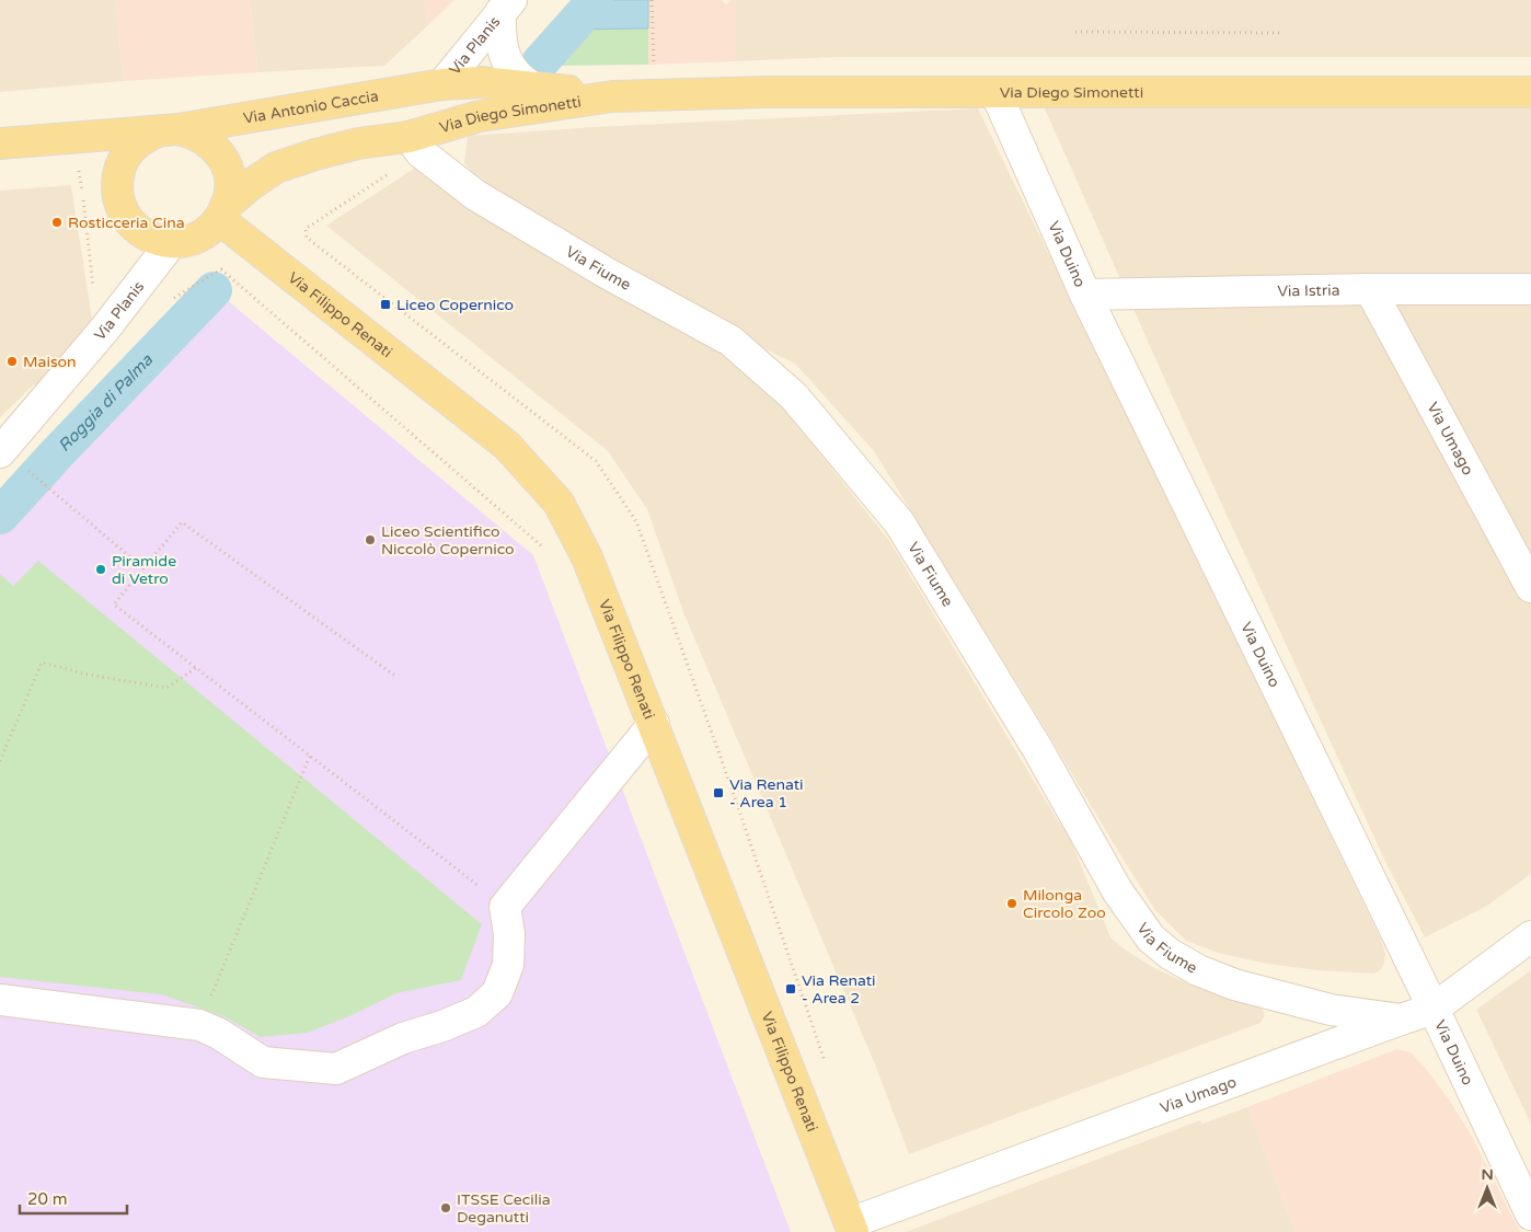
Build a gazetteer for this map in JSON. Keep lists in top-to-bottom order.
{
  "streets": {
    "main road": [
      "Via Planis",
      "Via Diego Simonetti",
      "Via Antonio Caccia",
      "Via Filippo Renati"
    ],
    "street": [
      "Via Duino",
      "Via Fiume",
      "Via Istria",
      "Via Umago"
    ]
  },
  "crossings": [
    ["Via Planis", "Via Diego Simonetti"],
    ["Via Planis", "Via Antonio Caccia"],
    ["Via Planis", "Via Fiume"],
    ["Via Planis", "Via Filippo Renati"],
    ["Via Diego Simonetti", "Via Antonio Caccia"],
    ["Via Diego Simonetti", "Via Duino"],
    ["Via Diego Simonetti", "Via Fiume"],
    ["Via Antonio Caccia", "Via Filippo Renati"],
    ["Via Duino", "Via Istria"],
    ["Via Duino", "Via Umago"],
    ["Via Fiume", "Via Umago"],
    ["Via Istria", "Via Umago"],
    ["Via Filippo Renati", "Via Umago"]
  ],
  "water": ["Roggia di Palma"],
  "places": {
    "other": [
      "Rosticceria Cina",
      "Maison",
      "Liceo Scientifico Niccolò Copernico",
      "Piramide di Vetro",
      "Milonga Circolo Zoo",
      "ITSSE Cecilia Deganutti"
    ],
    "transit": ["Liceo Copernico", "Via Renati - Area 1", "Via Renati - Area 2"]
  },
  "scale_bar": "20 m",
  "north": "top"
}
